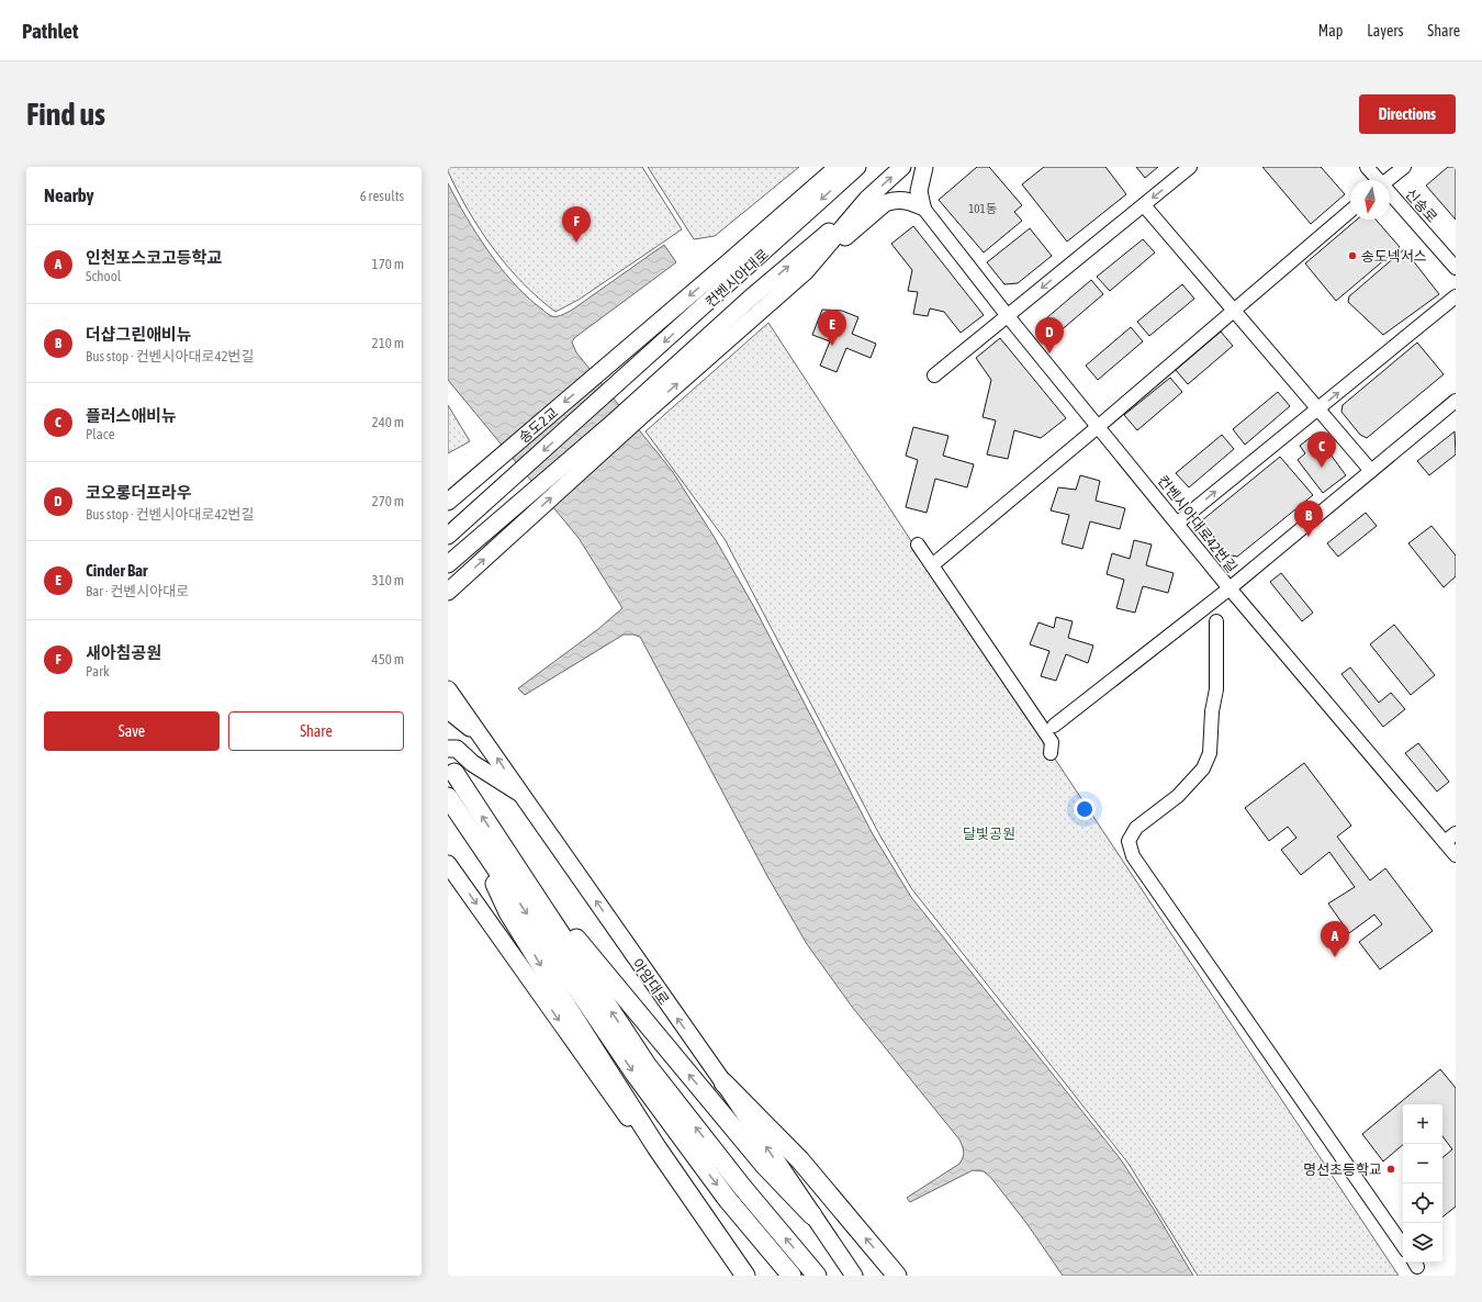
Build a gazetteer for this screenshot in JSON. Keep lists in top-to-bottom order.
{
  "streets": {
    "main road": ["컨벤시아대로", "송도2교", "아암대로"],
    "street": ["신송로", "컨벤시아대로42번길"]
  },
  "crossings": [
    ["컨벤시아대로", "송도2교"]
  ],
  "parks": ["달빛공원"],
  "places": ["송도넥서스", "명선초등학교"],
  "house_numbers": ["101동"],
  "north": "bottom",
  "page": {
    "header": "Pathlet",
    "nav": ["Map", "Layers", "Share"],
    "buttons": [
      "Directions",
      ["Save", "Share"]
    ],
    "title": "Find us",
    "heading": ["Nearby", "6 results"],
    "pins": [
      "F",
      "E",
      "D",
      "C",
      "B",
      "A"
    ],
    "list": [
      {
        "mark": "A",
        "name": "인천포스코고등학교",
        "note": "School",
        "value": "170 m"
      },
      {
        "mark": "B",
        "name": "더샵그린애비뉴",
        "note": "Bus stop · 컨벤시아대로42번길",
        "value": "210 m"
      },
      {
        "mark": "C",
        "name": "플러스애비뉴",
        "note": "Place",
        "value": "240 m"
      },
      {
        "mark": "D",
        "name": "코오롱더프라우",
        "note": "Bus stop · 컨벤시아대로42번길",
        "value": "270 m"
      },
      {
        "mark": "E",
        "name": "Cinder Bar",
        "note": "Bar · 컨벤시아대로",
        "value": "310 m"
      },
      {
        "mark": "F",
        "name": "새아침공원",
        "note": "Park",
        "value": "450 m"
      }
    ],
    "map_buttons": ["+", "−"]
  }
}
